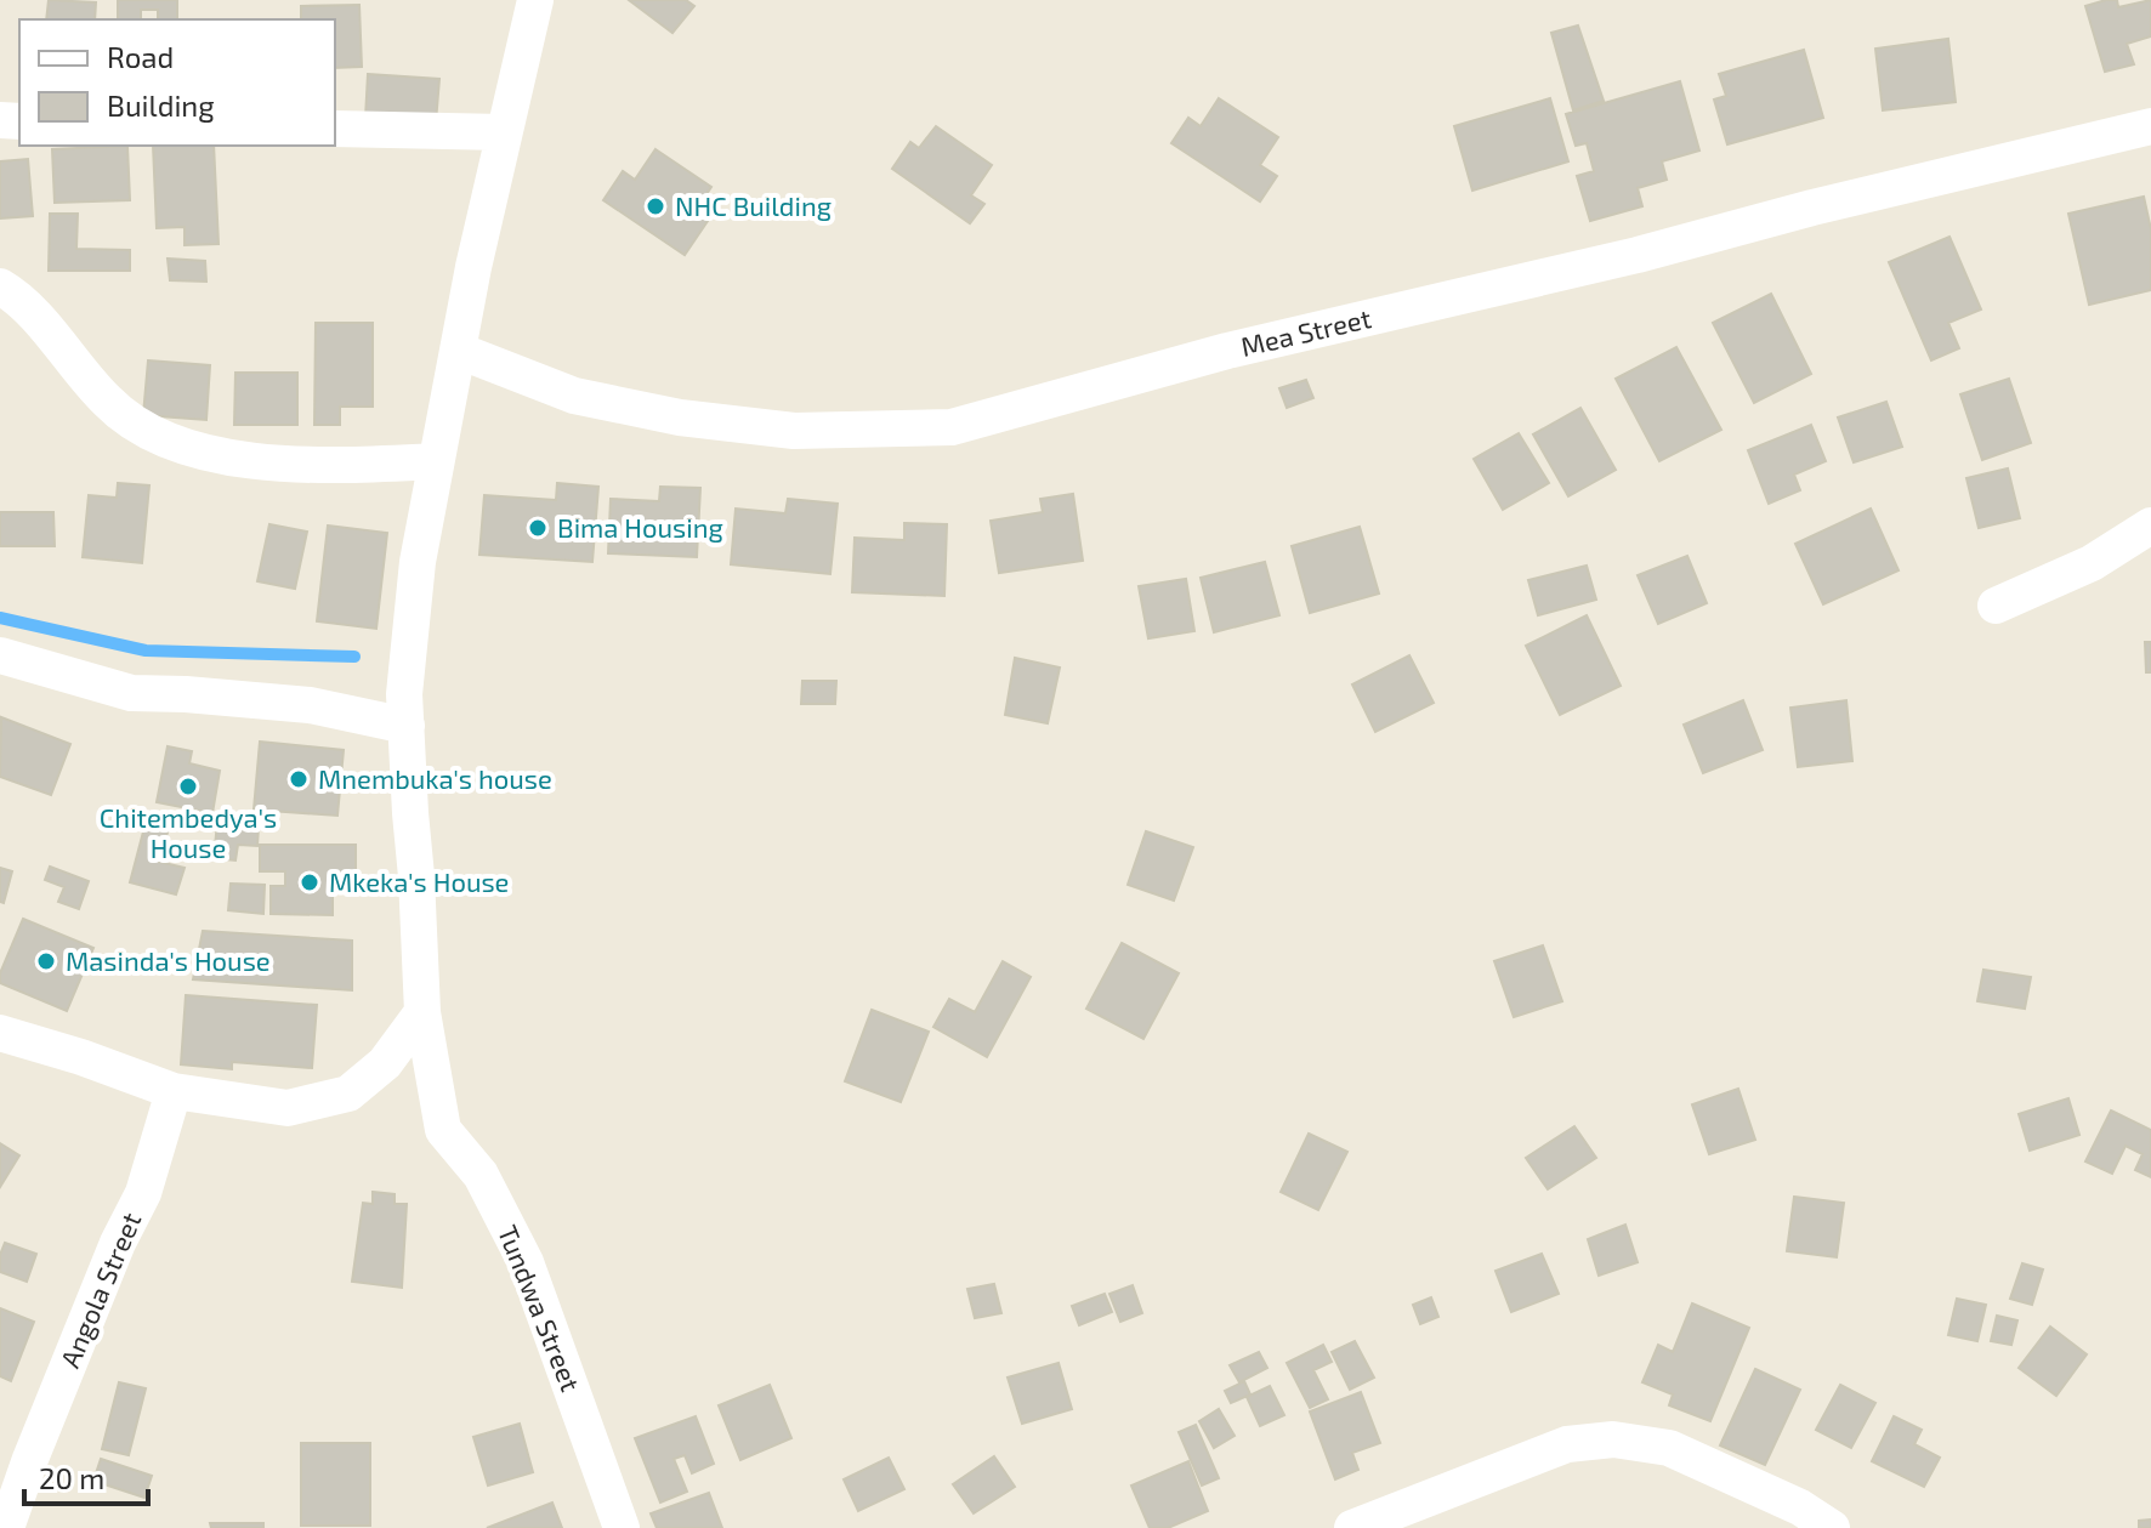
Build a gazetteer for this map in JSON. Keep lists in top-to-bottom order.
{
  "streets": {
    "street": ["Mea Street", "Angola Street", "Tundwa Street"]
  },
  "crossings": [
    ["Mea Street", "Tundwa Street"]
  ],
  "places": [
    "NHC Building",
    "Bima Housing",
    "Mnembuka's house",
    "Chitembedya's House",
    "Mkeka's House",
    "Masinda's House"
  ],
  "legend": ["Road", "Building"],
  "scale_bar": "20 m"
}
